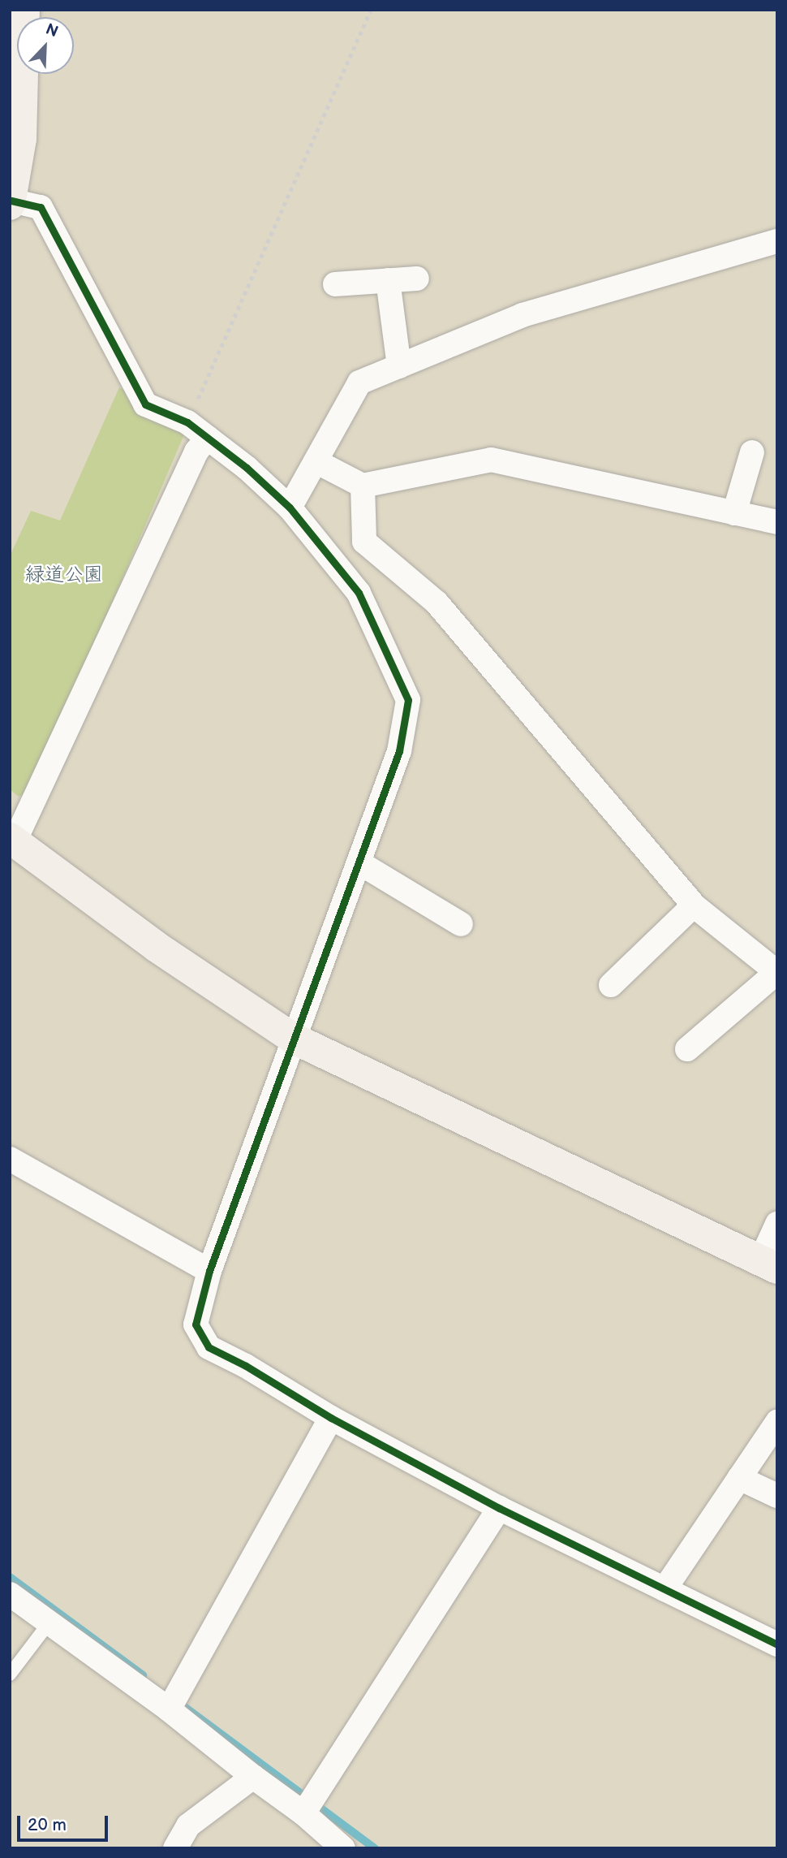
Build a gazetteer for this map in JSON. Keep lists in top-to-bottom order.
{
  "parks": ["緑道公園"],
  "scale_bar": "20 m",
  "north": "top right"
}
